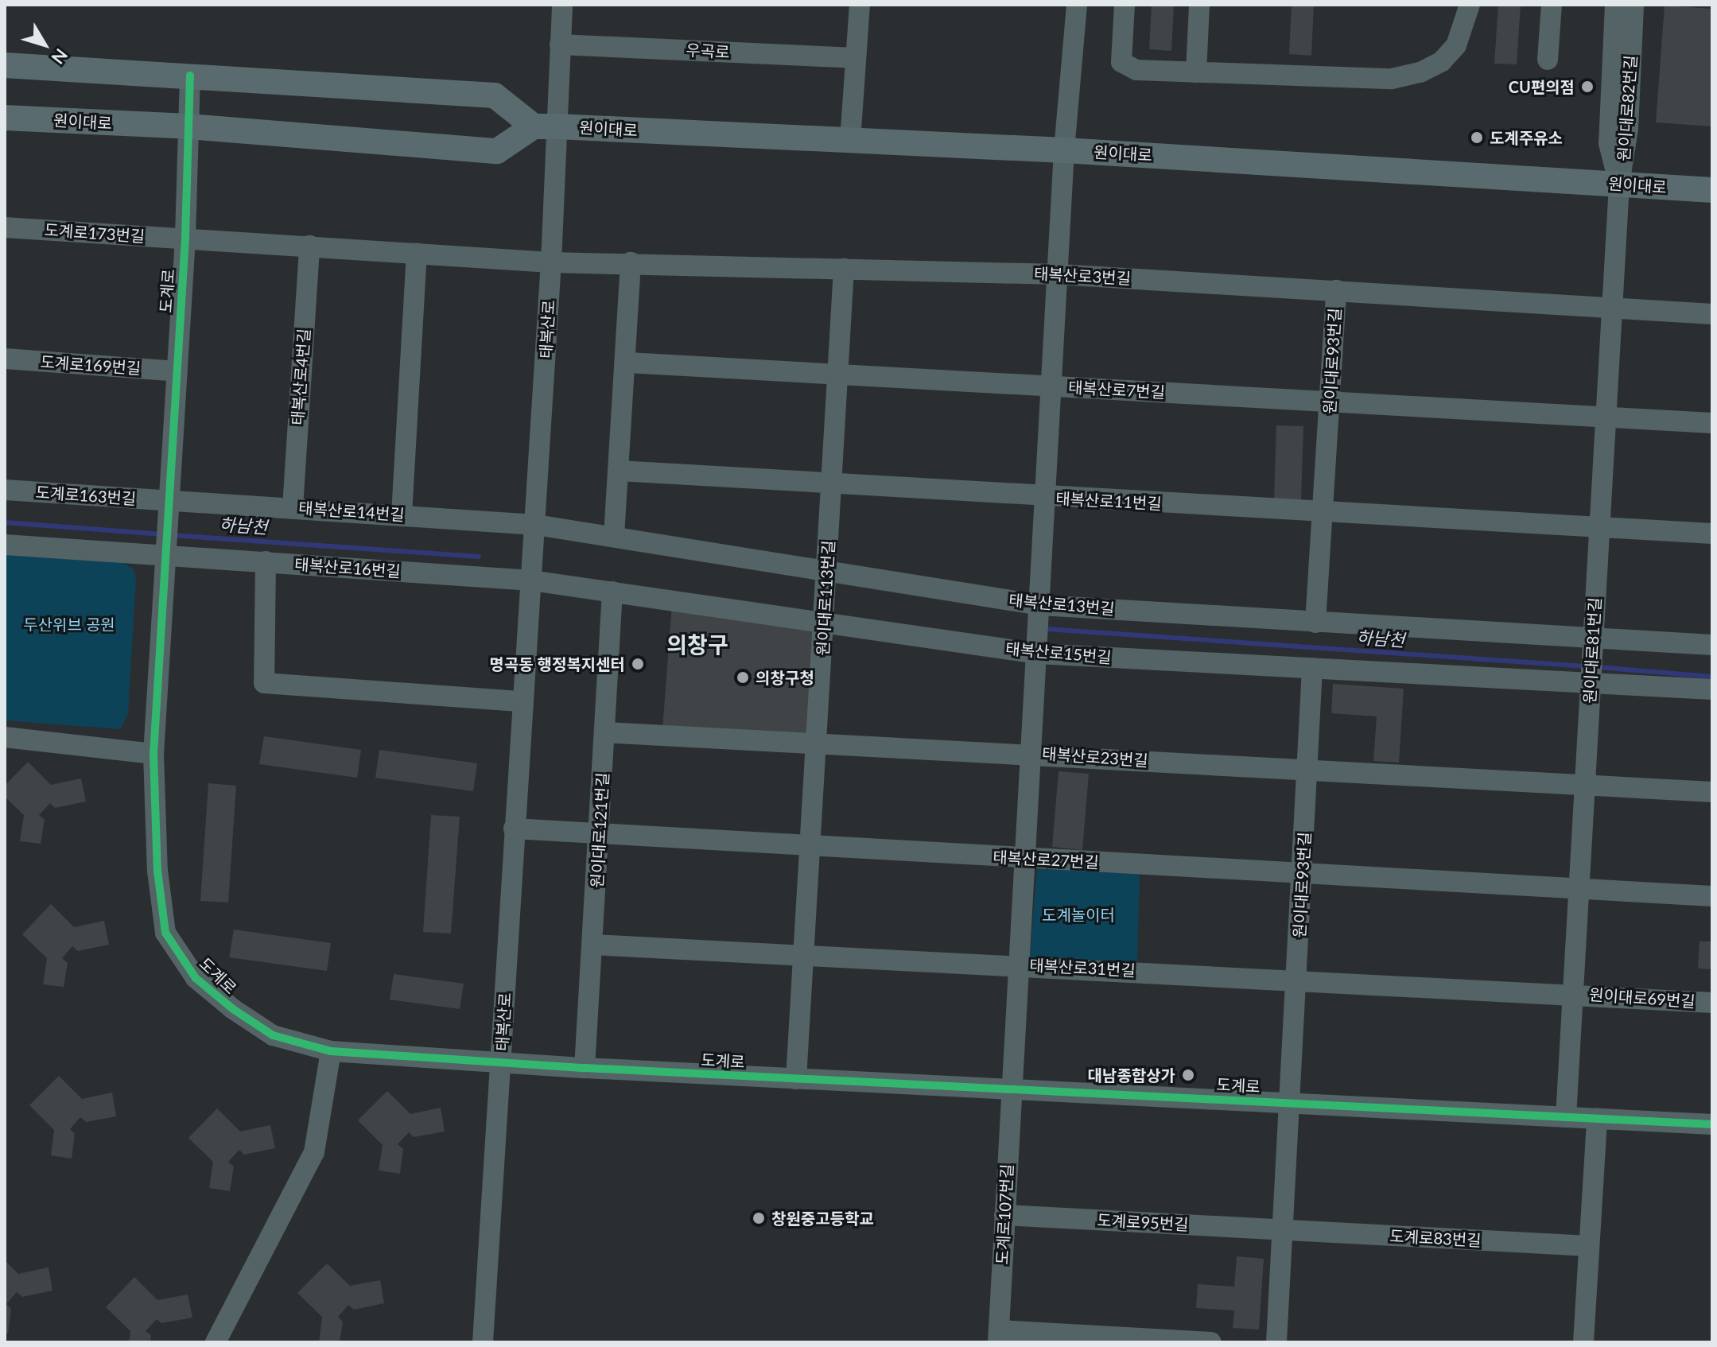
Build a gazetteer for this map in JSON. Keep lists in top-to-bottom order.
{
  "streets": {
    "main road": ["원이대로"],
    "street": [
      "우곡로",
      "원이대로82번길",
      "도계로173번길",
      "태복산로3번길",
      "도계로",
      "태복산로",
      "원이대로93번길",
      "도계로169번길",
      "태복산로4번길",
      "태복산로7번길",
      "도계로163번길",
      "태복산로11번길",
      "태복산로14번길",
      "태복산로16번길",
      "원이대로113번길",
      "태복산로13번길",
      "원이대로81번길",
      "태복산로15번길",
      "태복산로23번길",
      "원이대로121번길",
      "태복산로27번길",
      "태복산로31번길",
      "원이대로69번길",
      "도계로107번길",
      "도계로95번길",
      "도계로83번길"
    ]
  },
  "crossings": [
    ["원이대로82번길", "원이대로"],
    ["원이대로82번길", "원이대로81번길"],
    ["원이대로", "도계로"],
    ["원이대로", "태복산로"],
    ["원이대로", "원이대로81번길"],
    ["원이대로", "도계로107번길"],
    ["도계로173번길", "도계로"],
    ["태복산로3번길", "태복산로"],
    ["태복산로3번길", "원이대로93번길"],
    ["태복산로3번길", "원이대로113번길"],
    ["태복산로3번길", "원이대로81번길"],
    ["태복산로3번길", "도계로107번길"],
    ["도계로", "태복산로"],
    ["도계로", "원이대로93번길"],
    ["도계로", "도계로169번길"],
    ["도계로", "도계로163번길"],
    ["도계로", "태복산로14번길"],
    ["도계로", "태복산로16번길"],
    ["도계로", "원이대로113번길"],
    ["도계로", "원이대로81번길"],
    ["도계로", "원이대로121번길"],
    ["도계로", "도계로107번길"],
    ["태복산로", "태복산로14번길"],
    ["태복산로", "태복산로16번길"],
    ["태복산로", "태복산로13번길"],
    ["태복산로", "태복산로15번길"],
    ["태복산로", "태복산로27번길"],
    ["원이대로93번길", "태복산로7번길"],
    ["원이대로93번길", "태복산로11번길"],
    ["원이대로93번길", "태복산로13번길"],
    ["원이대로93번길", "태복산로15번길"],
    ["원이대로93번길", "태복산로23번길"],
    ["원이대로93번길", "태복산로27번길"],
    ["원이대로93번길", "태복산로31번길"],
    ["태복산로4번길", "태복산로14번길"],
    ["태복산로7번길", "원이대로113번길"],
    ["태복산로7번길", "원이대로81번길"],
    ["태복산로7번길", "도계로107번길"],
    ["도계로163번길", "태복산로14번길"],
    ["태복산로11번길", "원이대로113번길"],
    ["태복산로11번길", "원이대로81번길"],
    ["태복산로11번길", "도계로107번길"],
    ["태복산로14번길", "태복산로13번길"],
    ["태복산로16번길", "태복산로15번길"],
    ["원이대로113번길", "태복산로13번길"],
    ["원이대로113번길", "태복산로15번길"],
    ["원이대로113번길", "태복산로23번길"],
    ["원이대로113번길", "태복산로27번길"],
    ["원이대로113번길", "태복산로31번길"],
    ["태복산로13번길", "원이대로81번길"],
    ["태복산로13번길", "도계로107번길"],
    ["원이대로81번길", "태복산로15번길"],
    ["원이대로81번길", "태복산로23번길"],
    ["원이대로81번길", "태복산로27번길"],
    ["원이대로81번길", "태복산로31번길"],
    ["원이대로81번길", "원이대로69번길"],
    ["태복산로15번길", "원이대로121번길"],
    ["태복산로15번길", "도계로107번길"],
    ["태복산로23번길", "원이대로121번길"],
    ["태복산로23번길", "도계로107번길"],
    ["원이대로121번길", "태복산로27번길"],
    ["원이대로121번길", "태복산로31번길"],
    ["태복산로27번길", "도계로107번길"],
    ["태복산로31번길", "원이대로69번길"],
    ["태복산로31번길", "도계로107번길"],
    ["도계로107번길", "도계로95번길"],
    ["도계로95번길", "도계로83번길"]
  ],
  "districts": ["의창구"],
  "water": ["하남천"],
  "parks": ["두산위브 공원", "도계놀이터"],
  "places": [
    "CU편의점",
    "도계주유소",
    "명곡동 행정복지센터",
    "의창구청",
    "대남종합상가",
    "창원중고등학교"
  ],
  "north": "bottom right"
}
